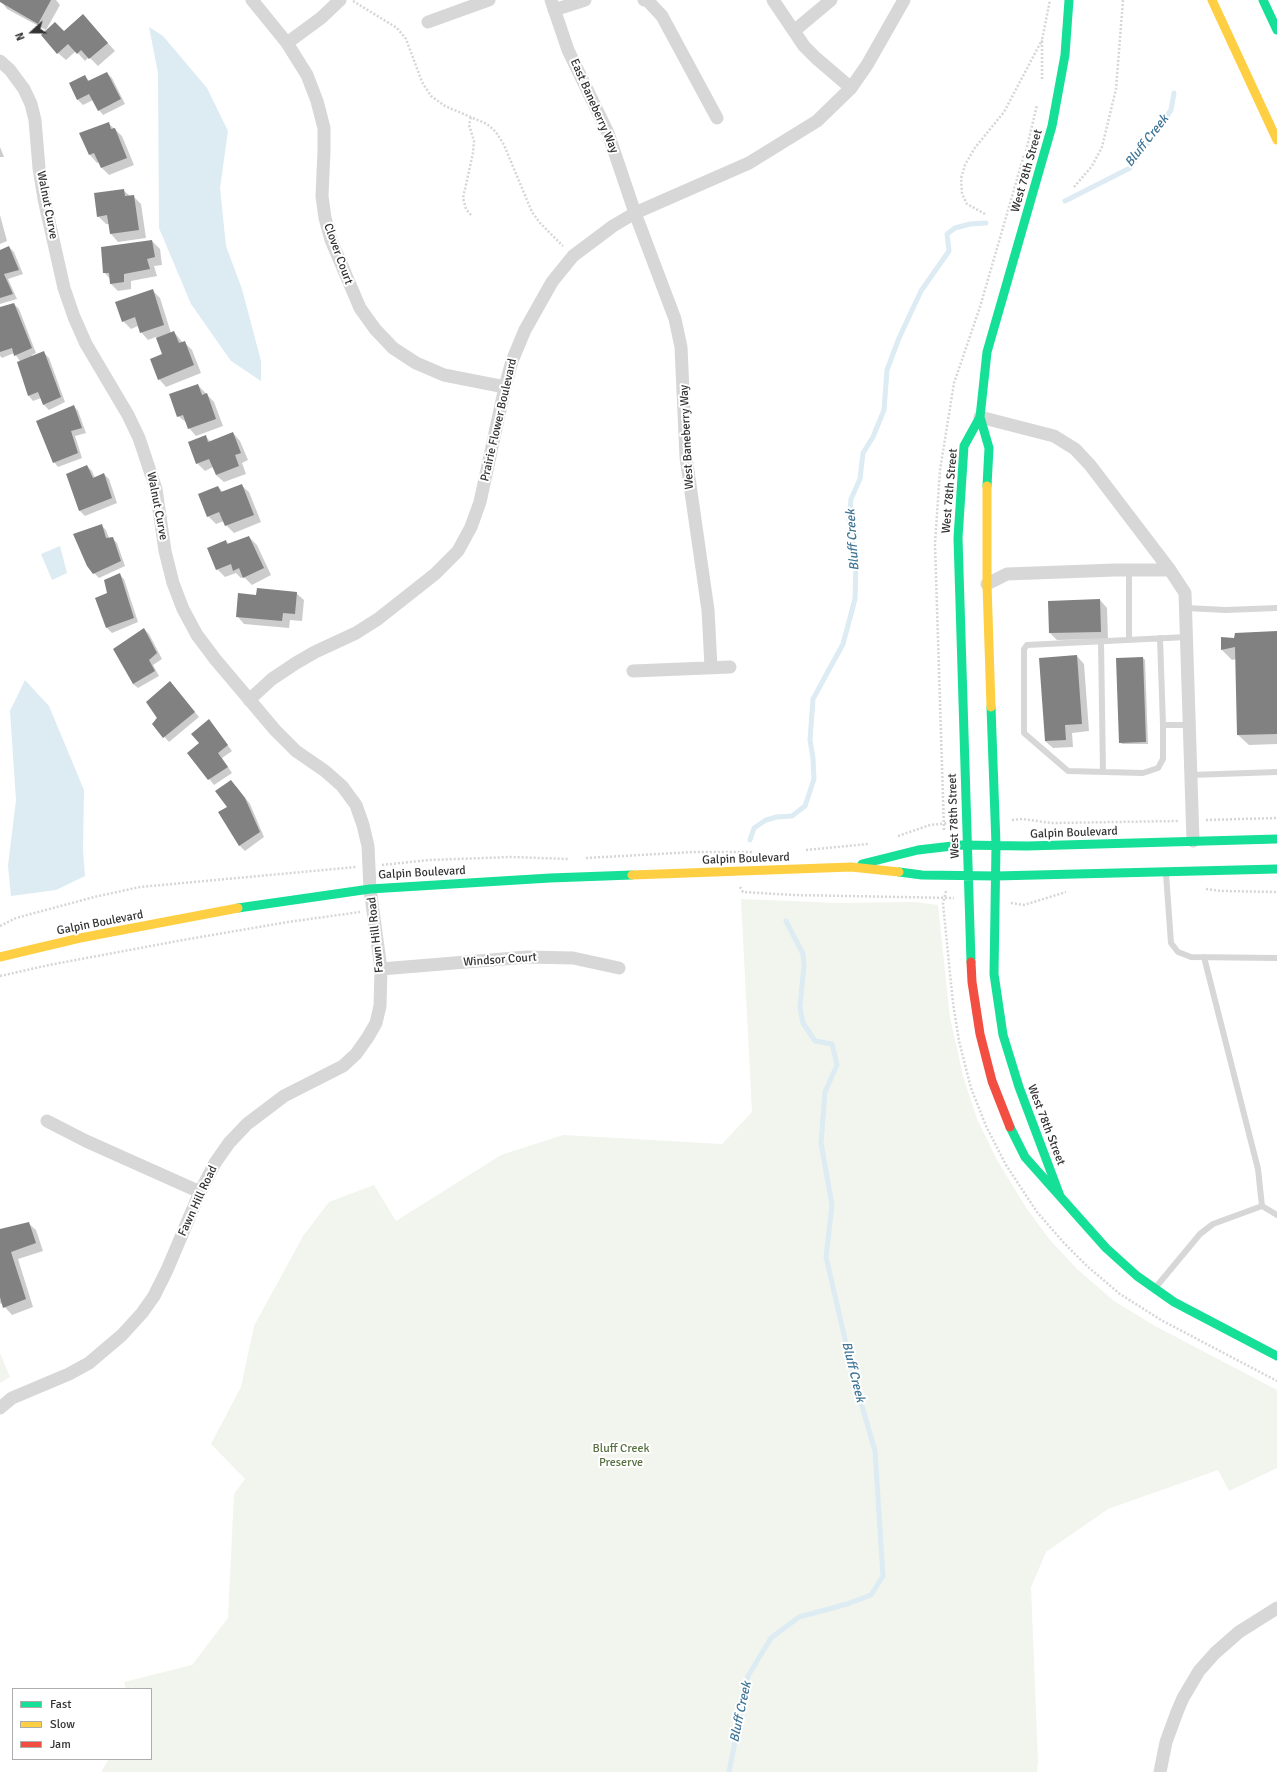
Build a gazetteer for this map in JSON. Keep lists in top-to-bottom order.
{
  "streets": {
    "street": [
      "East Baneberry Way",
      "West 78th Street",
      "Walnut Curve",
      "Clover Court",
      "Prairie Flower Boulevard",
      "West Baneberry Way",
      "Galpin Boulevard",
      "Fawn Hill Road",
      "Windsor Court"
    ]
  },
  "crossings": [
    ["East Baneberry Way", "Prairie Flower Boulevard"],
    ["East Baneberry Way", "West Baneberry Way"],
    ["West 78th Street", "Galpin Boulevard"],
    ["Walnut Curve", "Prairie Flower Boulevard"],
    ["Walnut Curve", "Galpin Boulevard"],
    ["Walnut Curve", "Fawn Hill Road"],
    ["Clover Court", "Prairie Flower Boulevard"],
    ["Prairie Flower Boulevard", "West Baneberry Way"],
    ["Galpin Boulevard", "Fawn Hill Road"],
    ["Fawn Hill Road", "Windsor Court"]
  ],
  "water": ["Bluff Creek"],
  "parks": ["Bluff Creek Preserve"],
  "legend": ["Fast", "Slow", "Jam"],
  "north": "left"
}
